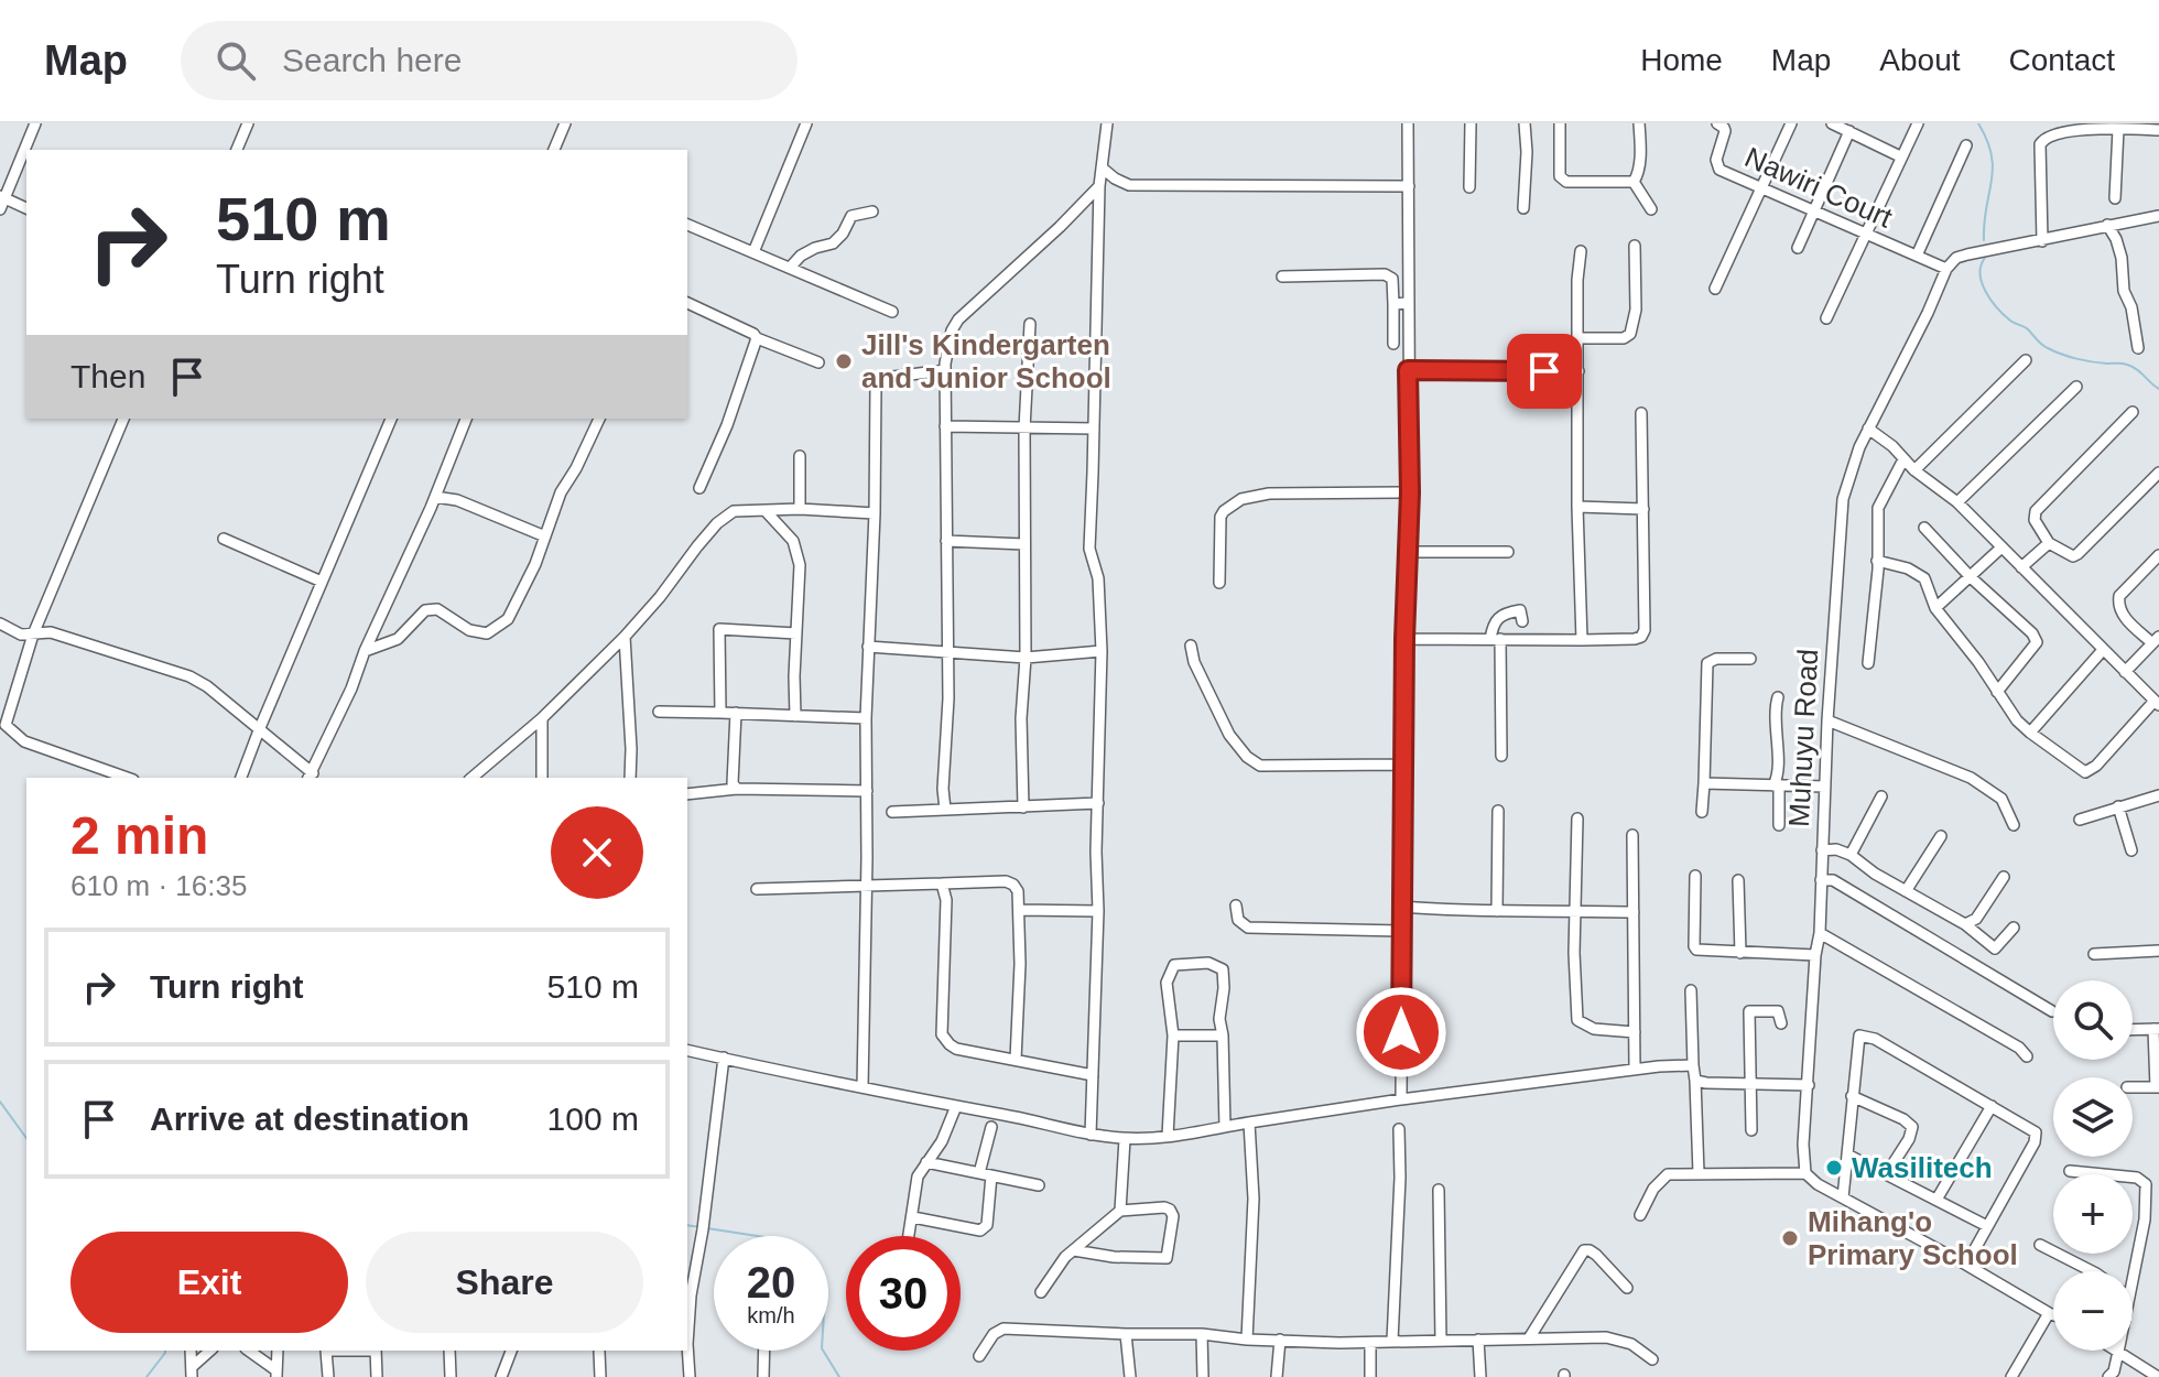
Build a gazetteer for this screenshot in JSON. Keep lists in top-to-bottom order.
{
  "streets": {
    "street": ["Nawiri Court", "Muhuyu Road"]
  },
  "crossings": [
    ["Nawiri Court", "Muhuyu Road"]
  ],
  "places": ["Jill's Kindergarten and Junior School", "Wasilitech", "Mihang'o Primary School"],
  "page": {
    "header": "Map",
    "search": "Search here",
    "nav": [
      "Home",
      "Map",
      "About",
      "Contact"
    ],
    "turn": ["510 m", "Turn right"],
    "then": "Then",
    "heading": ["2 min", "610 m · 16:35"],
    "list": [
      {
        "name": "Turn right",
        "value": "510 m"
      },
      {
        "name": "Arrive at destination",
        "value": "100 m"
      }
    ],
    "map_buttons": ["+", "−"],
    "buttons": ["Exit", "Share"],
    "speed": "20 km/h",
    "limit": "30"
  }
}
